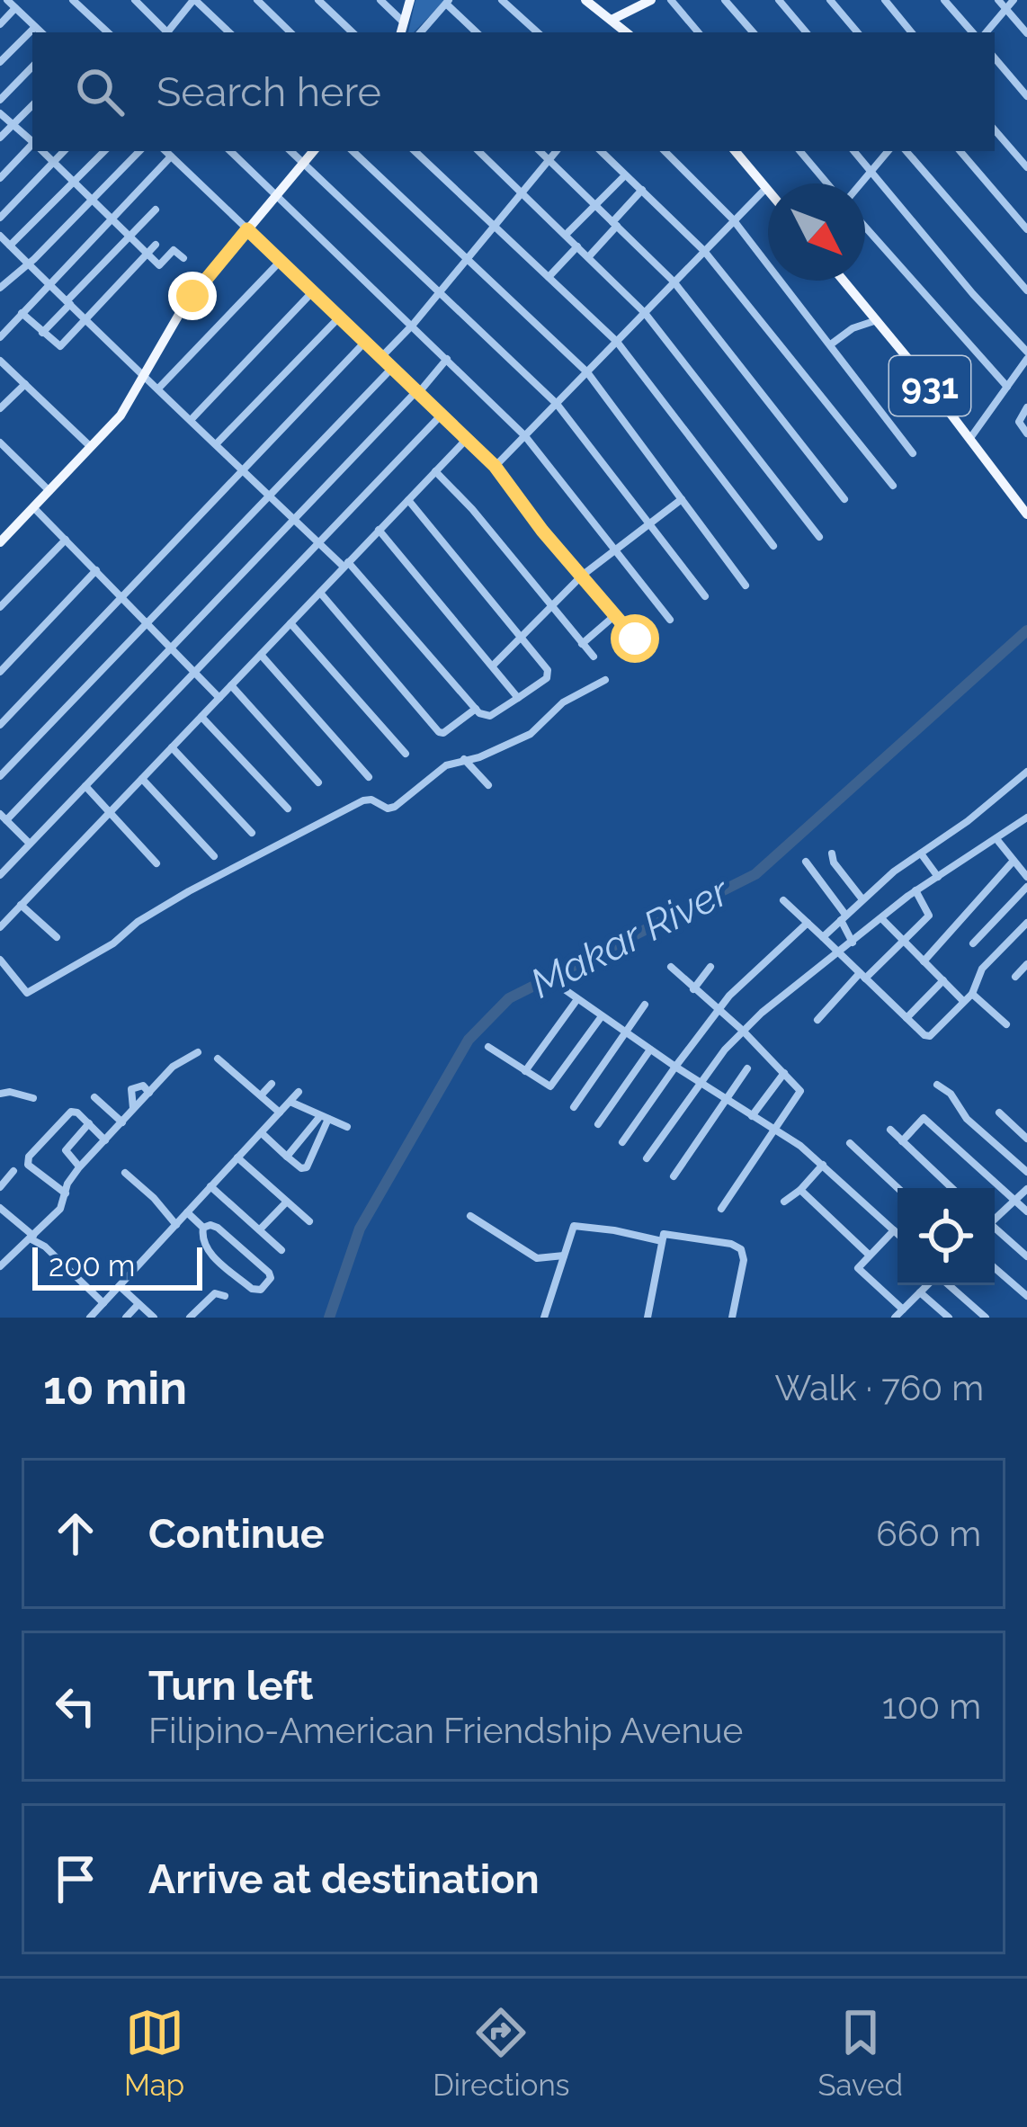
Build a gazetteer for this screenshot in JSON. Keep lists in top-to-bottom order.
{
  "streets": {
    "main road": ["931"]
  },
  "water": ["Makar River"],
  "scale_bar": "200 m",
  "north": "bottom right",
  "page": {
    "search": "Search here",
    "scale": "200 m",
    "heading": ["10 min", "Walk · 760 m"],
    "list": [
      ["Continue", "660 m"],
      ["Turn left", "Filipino-American Friendship Avenue", "100 m"],
      "Arrive at destination"
    ],
    "nav": ["Map", "Directions", "Saved"]
  }
}
